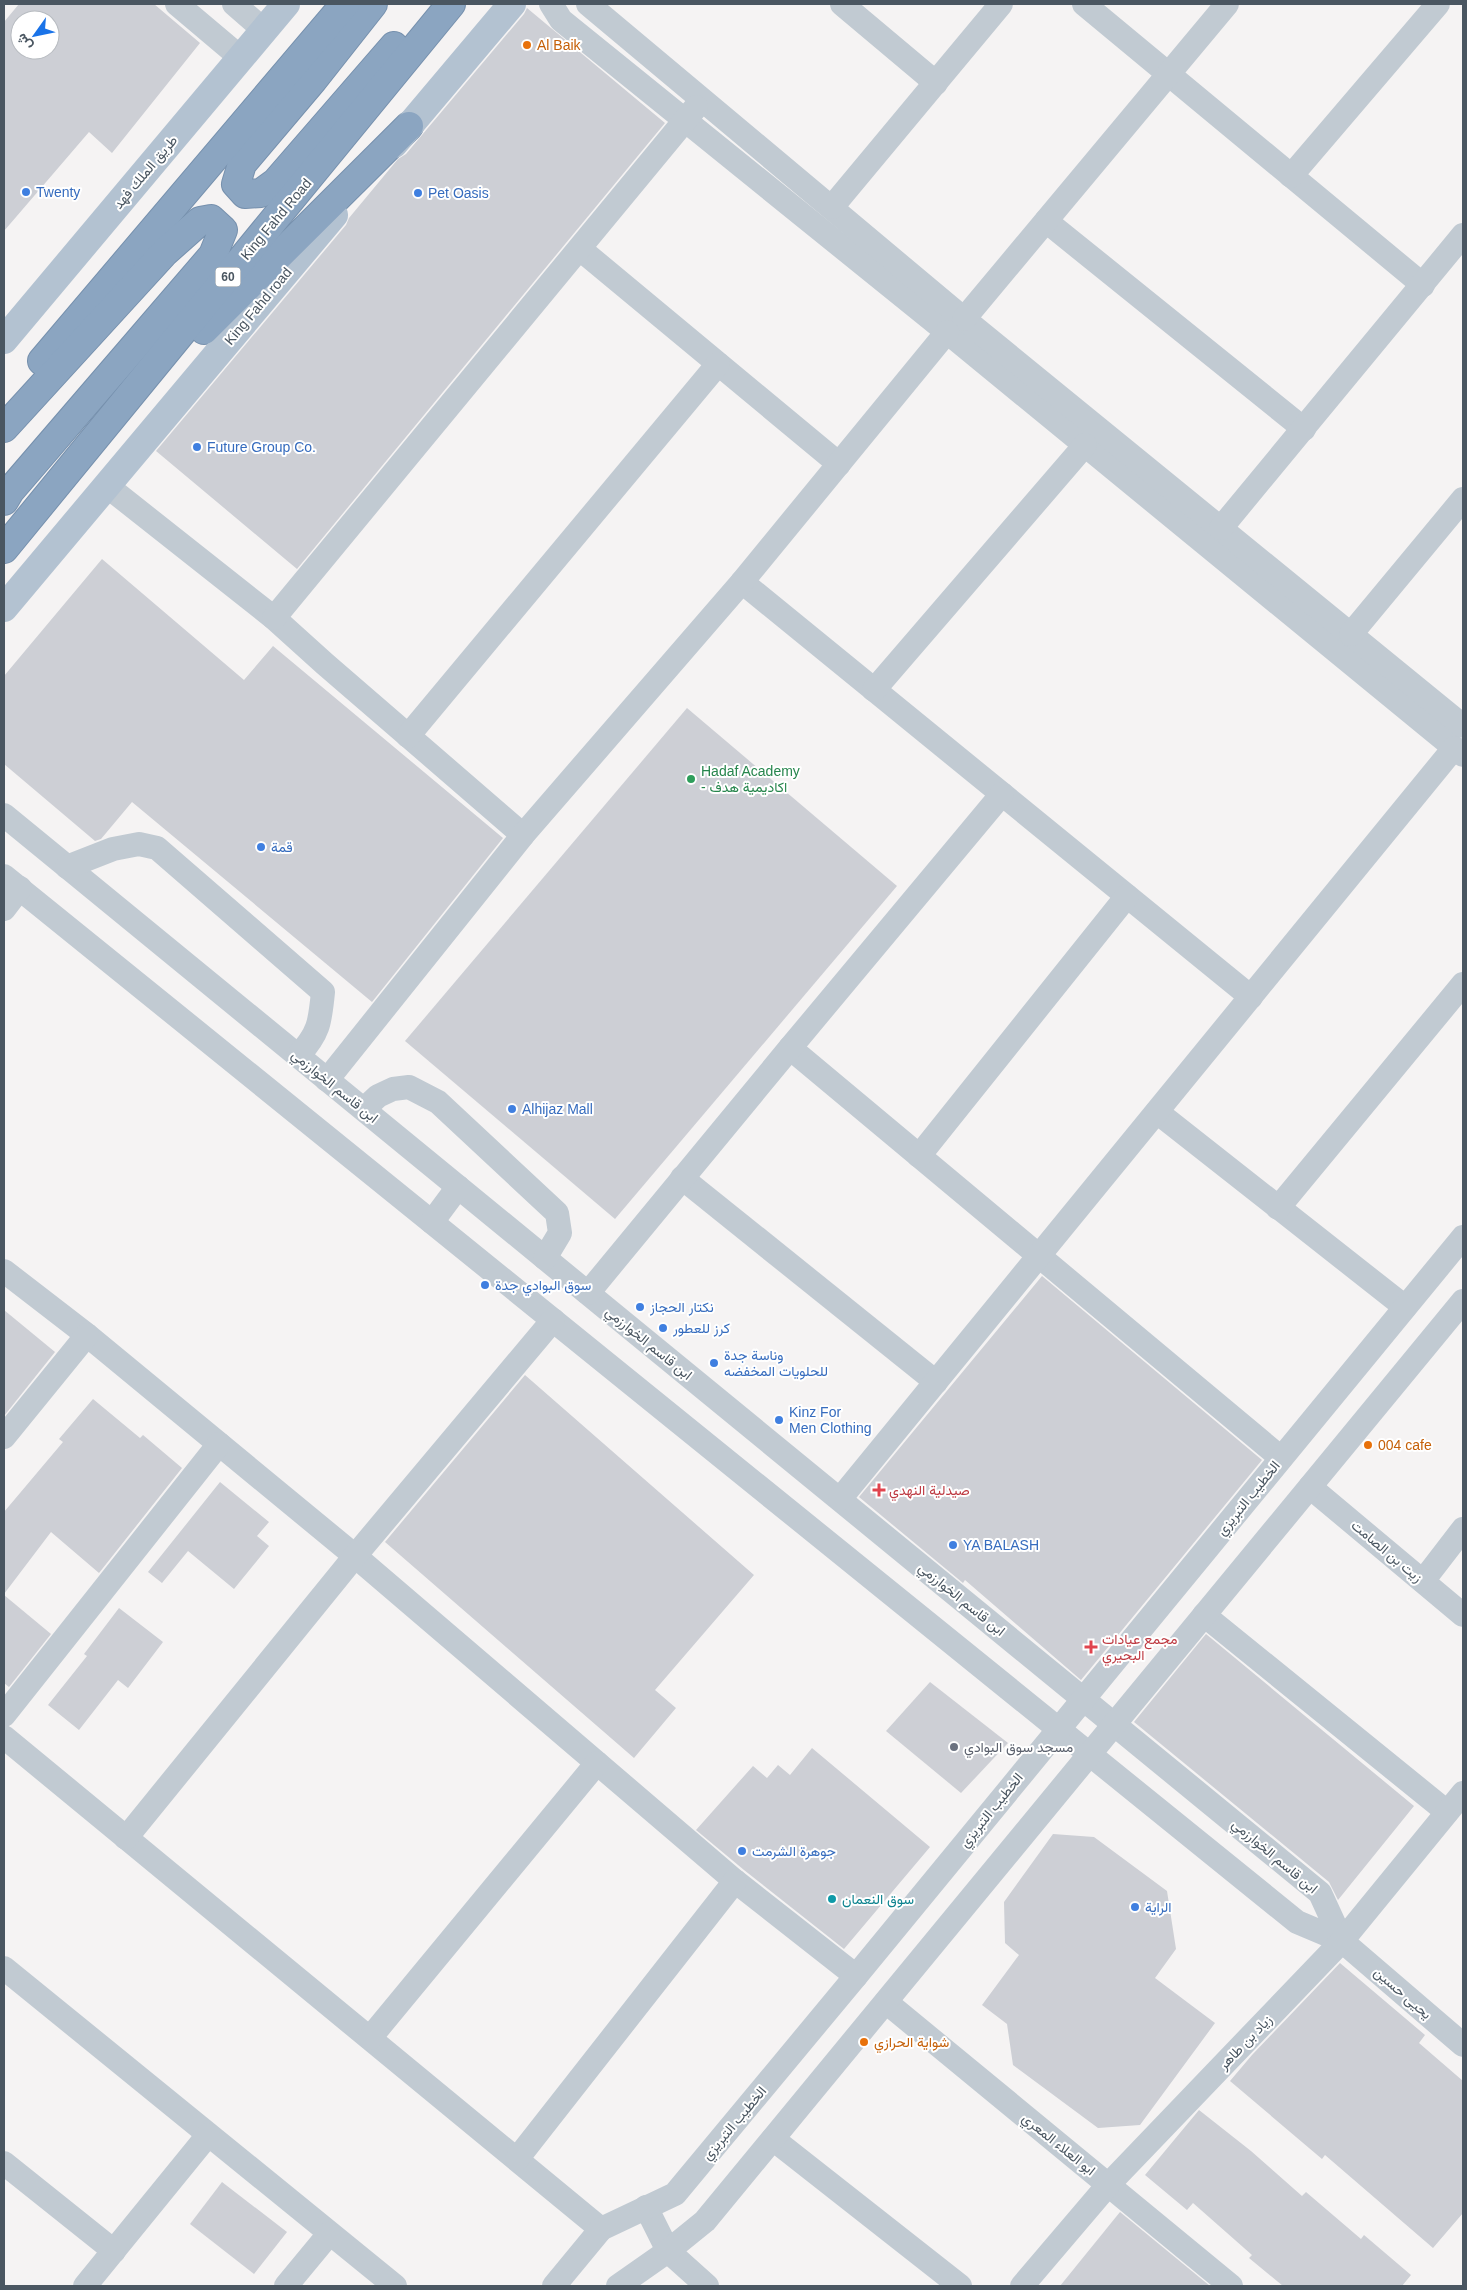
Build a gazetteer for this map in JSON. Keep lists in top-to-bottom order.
{
  "streets": {
    "highway": ["King Fahd Road", "60"],
    "main road": ["طريق الملك فهد", "King Fahd road"],
    "street": [
      "ابن قاسم الخوارزمي",
      "الخطيب التبريزي",
      "زيت بن الصامت",
      "يحيى حسين",
      "زياد بن طاهر",
      "ابو العلاء المعري"
    ]
  },
  "crossings": [
    ["ابن قاسم الخوارزمي", "الخطيب التبريزي"],
    ["ابن قاسم الخوارزمي", "يحيى حسين"],
    ["ابن قاسم الخوارزمي", "زياد بن طاهر"],
    ["يحيى حسين", "زياد بن طاهر"],
    ["زياد بن طاهر", "ابو العلاء المعري"]
  ],
  "places": {
    "other": [
      "Al Baik",
      "Twenty",
      "Pet Oasis",
      "Future Group Co.",
      "Hadaf Academy - اكاديمية هدف",
      "قمة",
      "Alhijaz Mall",
      "سوق البوادي جدة",
      "نكتار الحجاز",
      "كرز للعطور",
      "وناسة جدة للحلويات المخفضه",
      "Kinz For Men Clothing",
      "004 cafe",
      "YA BALASH",
      "مسجد سوق البوادي",
      "جوهرة الشرمت",
      "سوق النعمان",
      "الراية",
      "شواية الحرازي"
    ],
    "health": ["صيدلية النهدي", "مجمع عيادات البحيري"]
  },
  "north": "bottom left"
}
